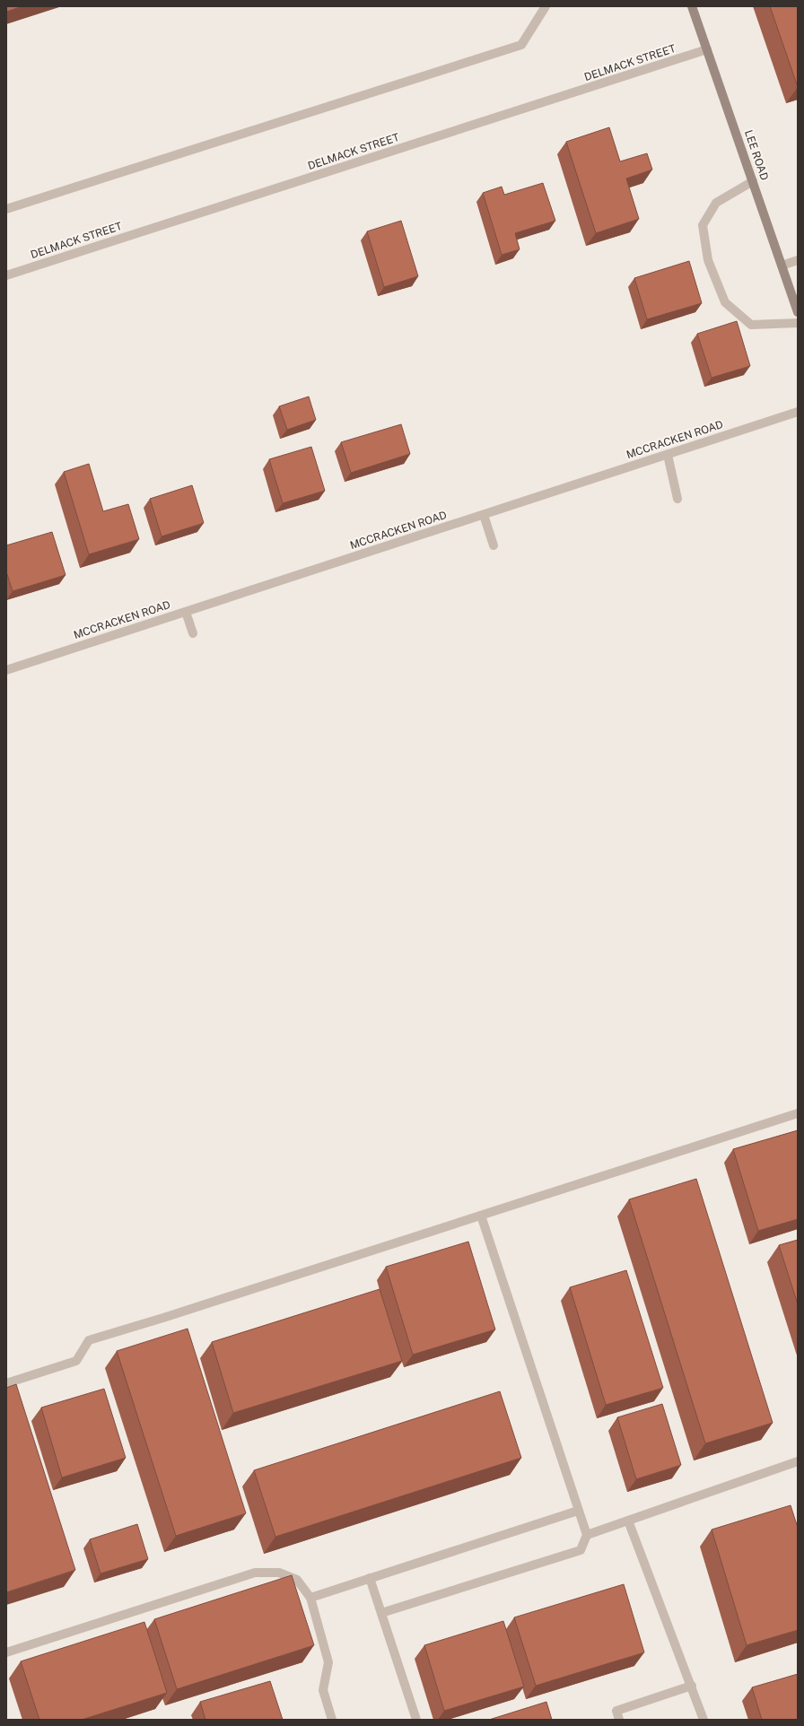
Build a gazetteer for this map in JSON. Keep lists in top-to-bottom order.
{
  "streets": {
    "main road": ["LEE ROAD"],
    "street": ["DELMACK STREET", "MCCRACKEN ROAD"]
  },
  "crossings": [
    ["DELMACK STREET", "LEE ROAD"]
  ]
}
